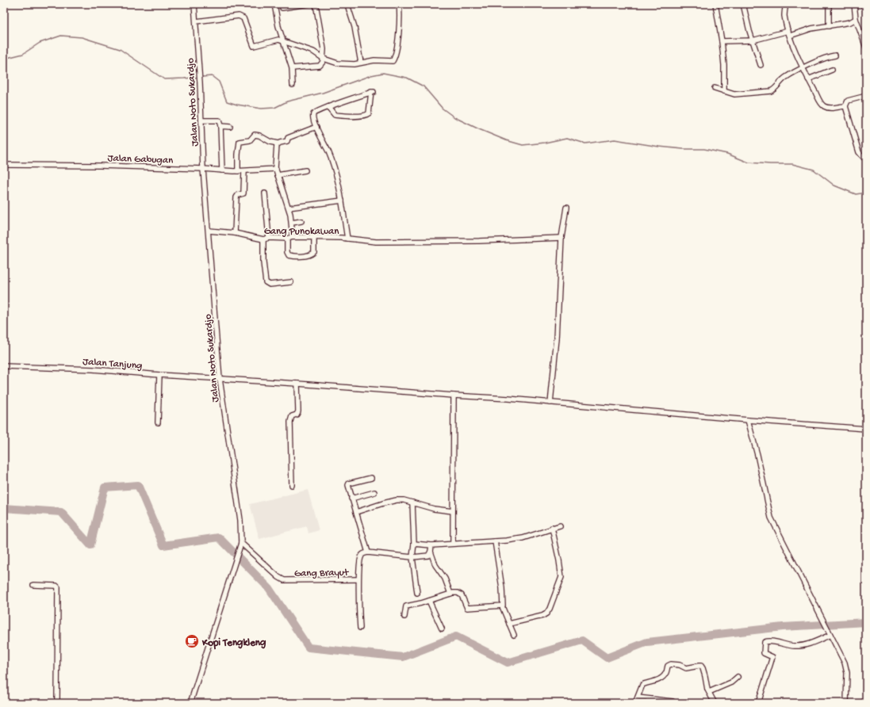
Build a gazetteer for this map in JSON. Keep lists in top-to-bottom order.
{
  "streets": {
    "street": [
      "Jalan Noto Sukardjo",
      "Jalan Gabugan",
      "Gang Punokawan",
      "Jalan Tanjung",
      "Gang Brayut"
    ]
  },
  "crossings": [
    ["Jalan Noto Sukardjo", "Jalan Gabugan"],
    ["Jalan Noto Sukardjo", "Gang Punokawan"],
    ["Jalan Noto Sukardjo", "Jalan Tanjung"],
    ["Jalan Noto Sukardjo", "Gang Brayut"]
  ],
  "places": {
    "cafe": ["Kopi Tengkleng"]
  }
}
